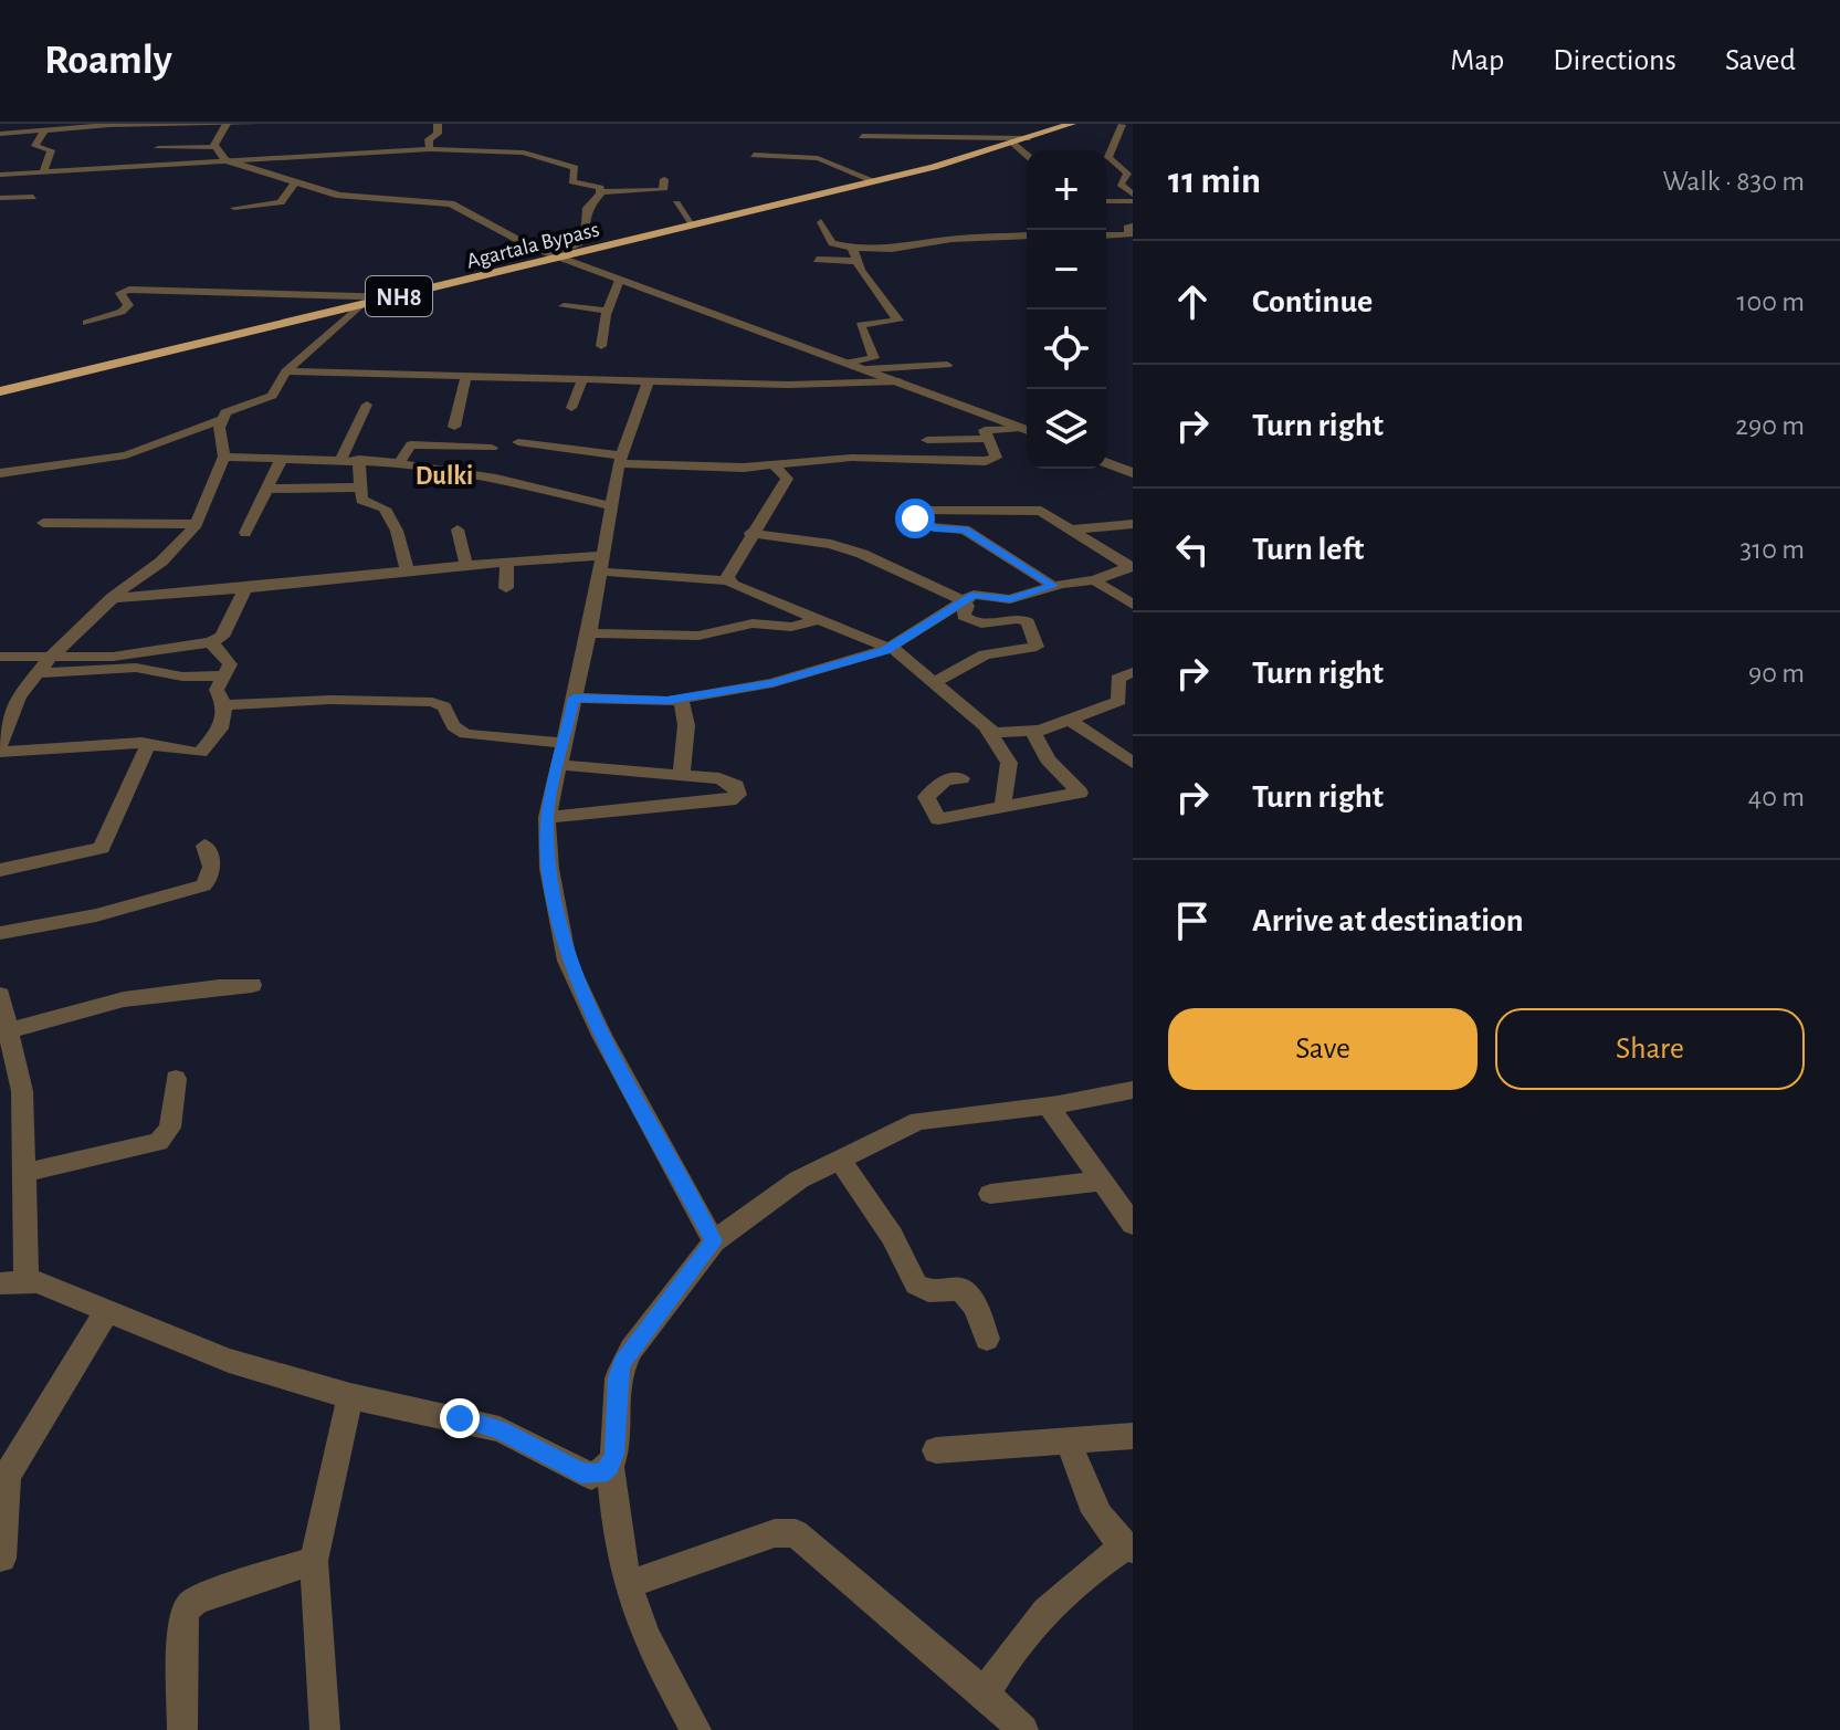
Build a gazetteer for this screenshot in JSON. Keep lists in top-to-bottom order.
{
  "streets": {
    "highway": ["Agartala Bypass", "NH8"]
  },
  "districts": ["Dulki"],
  "page": {
    "header": "Roamly",
    "nav": ["Map", "Directions", "Saved"],
    "heading": ["11 min", "Walk · 830 m"],
    "map_buttons": ["+", "−"],
    "list": [
      ["Continue", "100 m"],
      ["Turn right", "290 m"],
      ["Turn left", "310 m"],
      ["Turn right", "90 m"],
      ["Turn right", "40 m"],
      "Arrive at destination"
    ],
    "buttons": ["Save", "Share"]
  }
}
